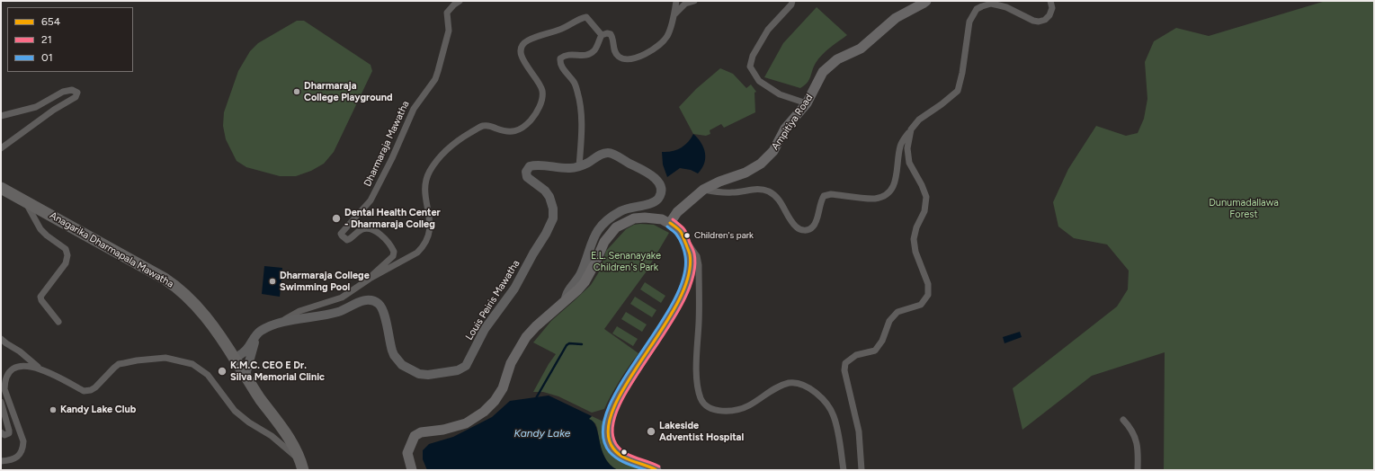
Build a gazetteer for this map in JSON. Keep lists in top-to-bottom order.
{
  "streets": {
    "highway": ["Anagarika Dharmapala Mawatha"],
    "main road": ["Ampitiya Road", "Louis Peiris Mawatha"],
    "street": ["Dharmaraja Mawatha"]
  },
  "crossings": [
    ["Dharmaraja Mawatha", "Louis Peiris Mawatha"],
    ["Anagarika Dharmapala Mawatha", "Louis Peiris Mawatha"]
  ],
  "water": ["Kandy Lake"],
  "parks": ["Dunumadallawa Forest", "E.L. Senanayake Children's Park"],
  "places": [
    "Dharmaraja College Playground",
    "Dental Health Center - Dharmaraja Colleg",
    "Children's park",
    "Dharmaraja College Swimming Pool",
    "K.M.C. CEO E Dr. Silva Memorial Clinic",
    "Kandy Lake Club",
    "Lakeside Adventist Hospital"
  ],
  "lines": ["transit line 21", "transit line 654", "transit line 01"],
  "legend": ["654", "21", "01"]
}
